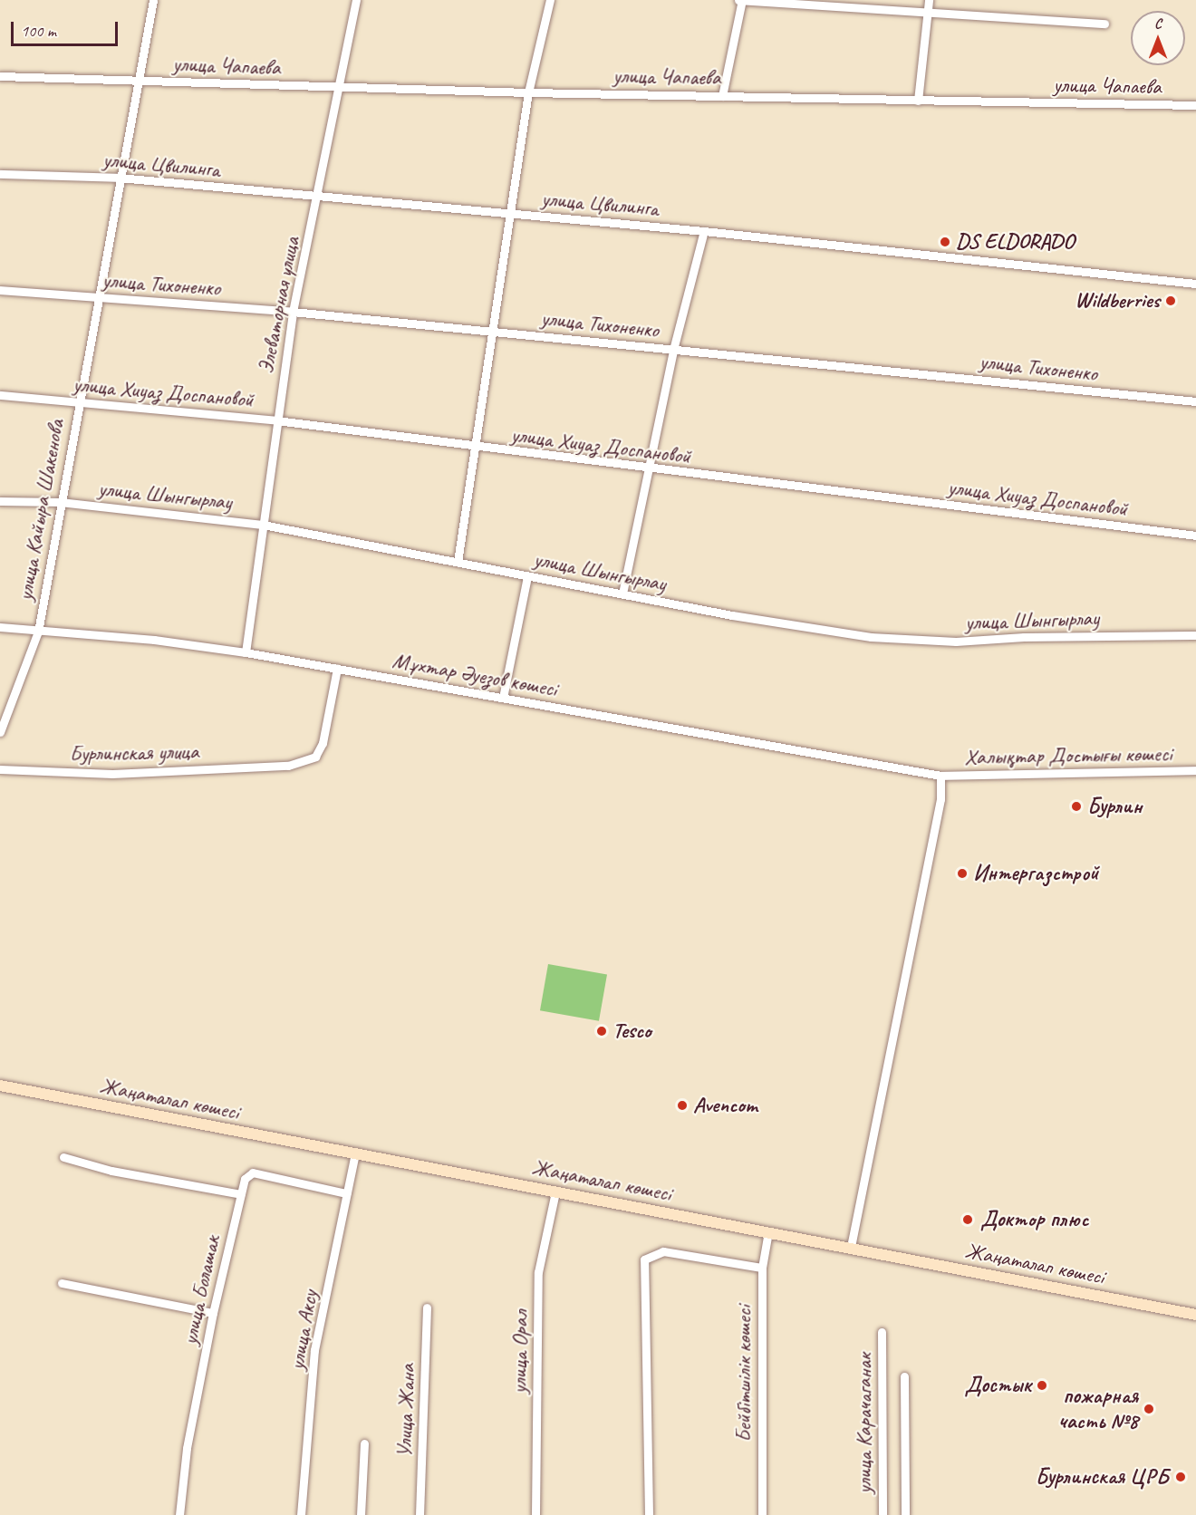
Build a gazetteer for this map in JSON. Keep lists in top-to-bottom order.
{
  "streets": {
    "main road": ["Жаңаталап көшесі"],
    "street": [
      "улица Чапаева",
      "улица Цвилинга",
      "улица Тихоненко",
      "Элеваторная улица",
      "улица Хиуаз Доспановой",
      "улица Шынгырлау",
      "улица Кайыра Шакенова",
      "Мұхтар Әуезов көшесі",
      "Бурлинская улица",
      "Халықтар Достығы көшесі",
      "улица Болашак",
      "улица Аксу",
      "улица Орал",
      "Бейбітшілік көшесі",
      "Улица Жана",
      "улица Карачаганак"
    ]
  },
  "crossings": [
    ["улица Чапаева", "Элеваторная улица"],
    ["улица Чапаева", "улица Кайыра Шакенова"],
    ["улица Цвилинга", "Элеваторная улица"],
    ["улица Цвилинга", "улица Кайыра Шакенова"],
    ["улица Тихоненко", "Элеваторная улица"],
    ["улица Тихоненко", "улица Кайыра Шакенова"],
    ["Элеваторная улица", "улица Хиуаз Доспановой"],
    ["Элеваторная улица", "улица Шынгырлау"],
    ["Элеваторная улица", "Мұхтар Әуезов көшесі"],
    ["улица Хиуаз Доспановой", "улица Кайыра Шакенова"],
    ["улица Шынгырлау", "улица Кайыра Шакенова"],
    ["улица Кайыра Шакенова", "Мұхтар Әуезов көшесі"],
    ["Мұхтар Әуезов көшесі", "Бурлинская улица"],
    ["Мұхтар Әуезов көшесі", "Халықтар Достығы көшесі"],
    ["Жаңаталап көшесі", "улица Аксу"],
    ["Жаңаталап көшесі", "улица Орал"],
    ["Жаңаталап көшесі", "Бейбітшілік көшесі"],
    ["улица Болашак", "улица Аксу"]
  ],
  "places": [
    "DS ELDORADO",
    "Wildberries",
    "Бурлин",
    "Интергазстрой",
    "Tesco",
    "Avencom",
    "Доктор плюс",
    "Достык",
    "пожарная часть №8",
    "Бурлинская ЦРБ"
  ],
  "scale_bar": "100 m",
  "north": "top"
}
